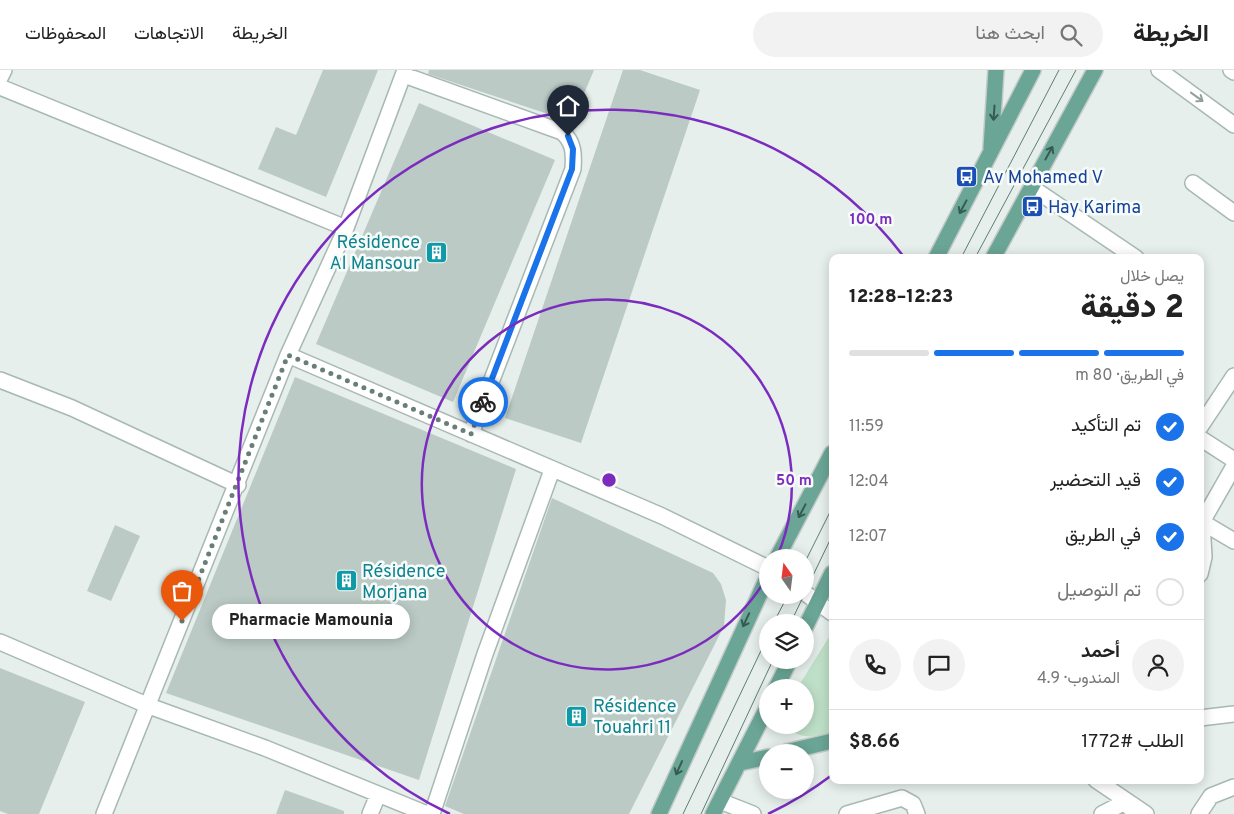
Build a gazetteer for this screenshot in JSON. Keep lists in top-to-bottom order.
{
  "places": {
    "bus stop": ["Av Mohamed V", "Hay Karima"],
    "building": ["Résidence Al Mansour", "Résidence Morjana", "Résidence Touahri 11"],
    "other": ["Pharmacie Mamounia"]
  },
  "north": "top",
  "page": {
    "header": "الخريطة",
    "search": "ابحث هنا",
    "nav": ["الخريطة", "الاتجاهات", "المحفوظات"],
    "heading": ["2 دقيقة", "يصل خلال", "12:23–12:28"],
    "panel": [
      "أحمد",
      "المندوب · 4.9",
      "الطلب #1772",
      "$8.66"
    ],
    "bar": "في الطريق · 80 m",
    "list": [
      ["تم التأكيد", "11:59"],
      ["قيد التحضير", "12:04"],
      ["في الطريق", "12:07"],
      "تم التوصيل"
    ],
    "map_buttons": ["+", "−"],
    "bubble": "Pharmacie Mamounia"
  },
  "rings": ["100 m", "50 m"]
}
